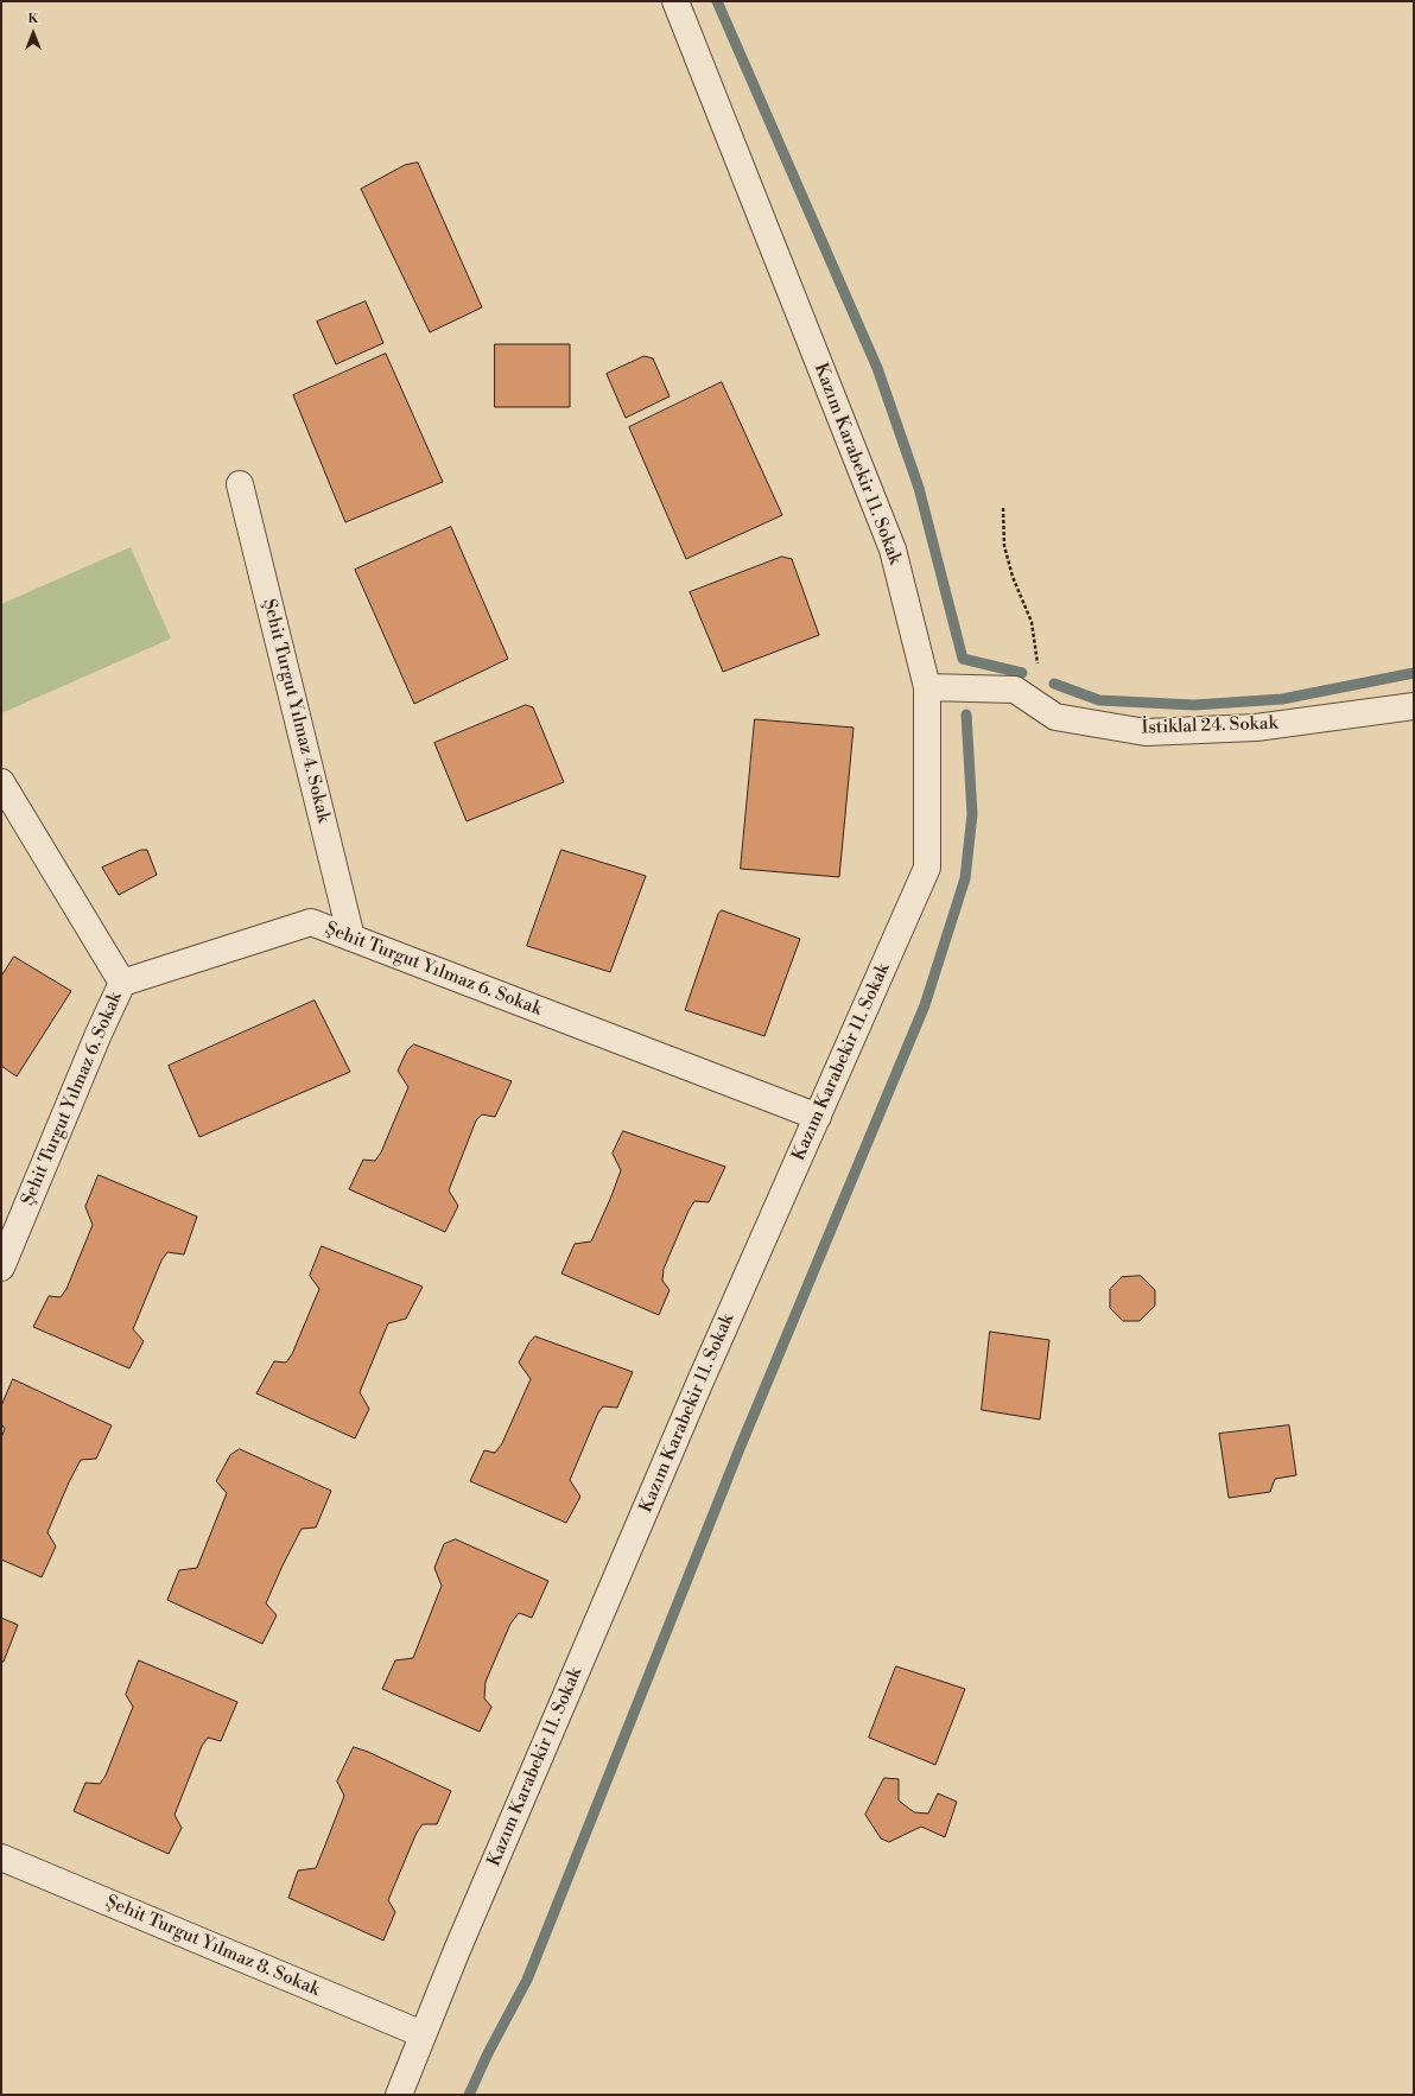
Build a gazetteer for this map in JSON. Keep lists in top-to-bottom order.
{
  "streets": {
    "street": [
      "Kazım Karabekir 11. Sokak",
      "Şehit Turgut Yılmaz 4. Sokak",
      "İstiklal 24. Sokak",
      "Şehit Turgut Yılmaz 6. Sokak",
      "Şehit Turgut Yılmaz 8. Sokak"
    ]
  },
  "crossings": [
    ["Kazım Karabekir 11. Sokak", "İstiklal 24. Sokak"],
    ["Kazım Karabekir 11. Sokak", "Şehit Turgut Yılmaz 6. Sokak"],
    ["Kazım Karabekir 11. Sokak", "Şehit Turgut Yılmaz 8. Sokak"],
    ["Şehit Turgut Yılmaz 4. Sokak", "Şehit Turgut Yılmaz 6. Sokak"]
  ],
  "north": "top"
}
